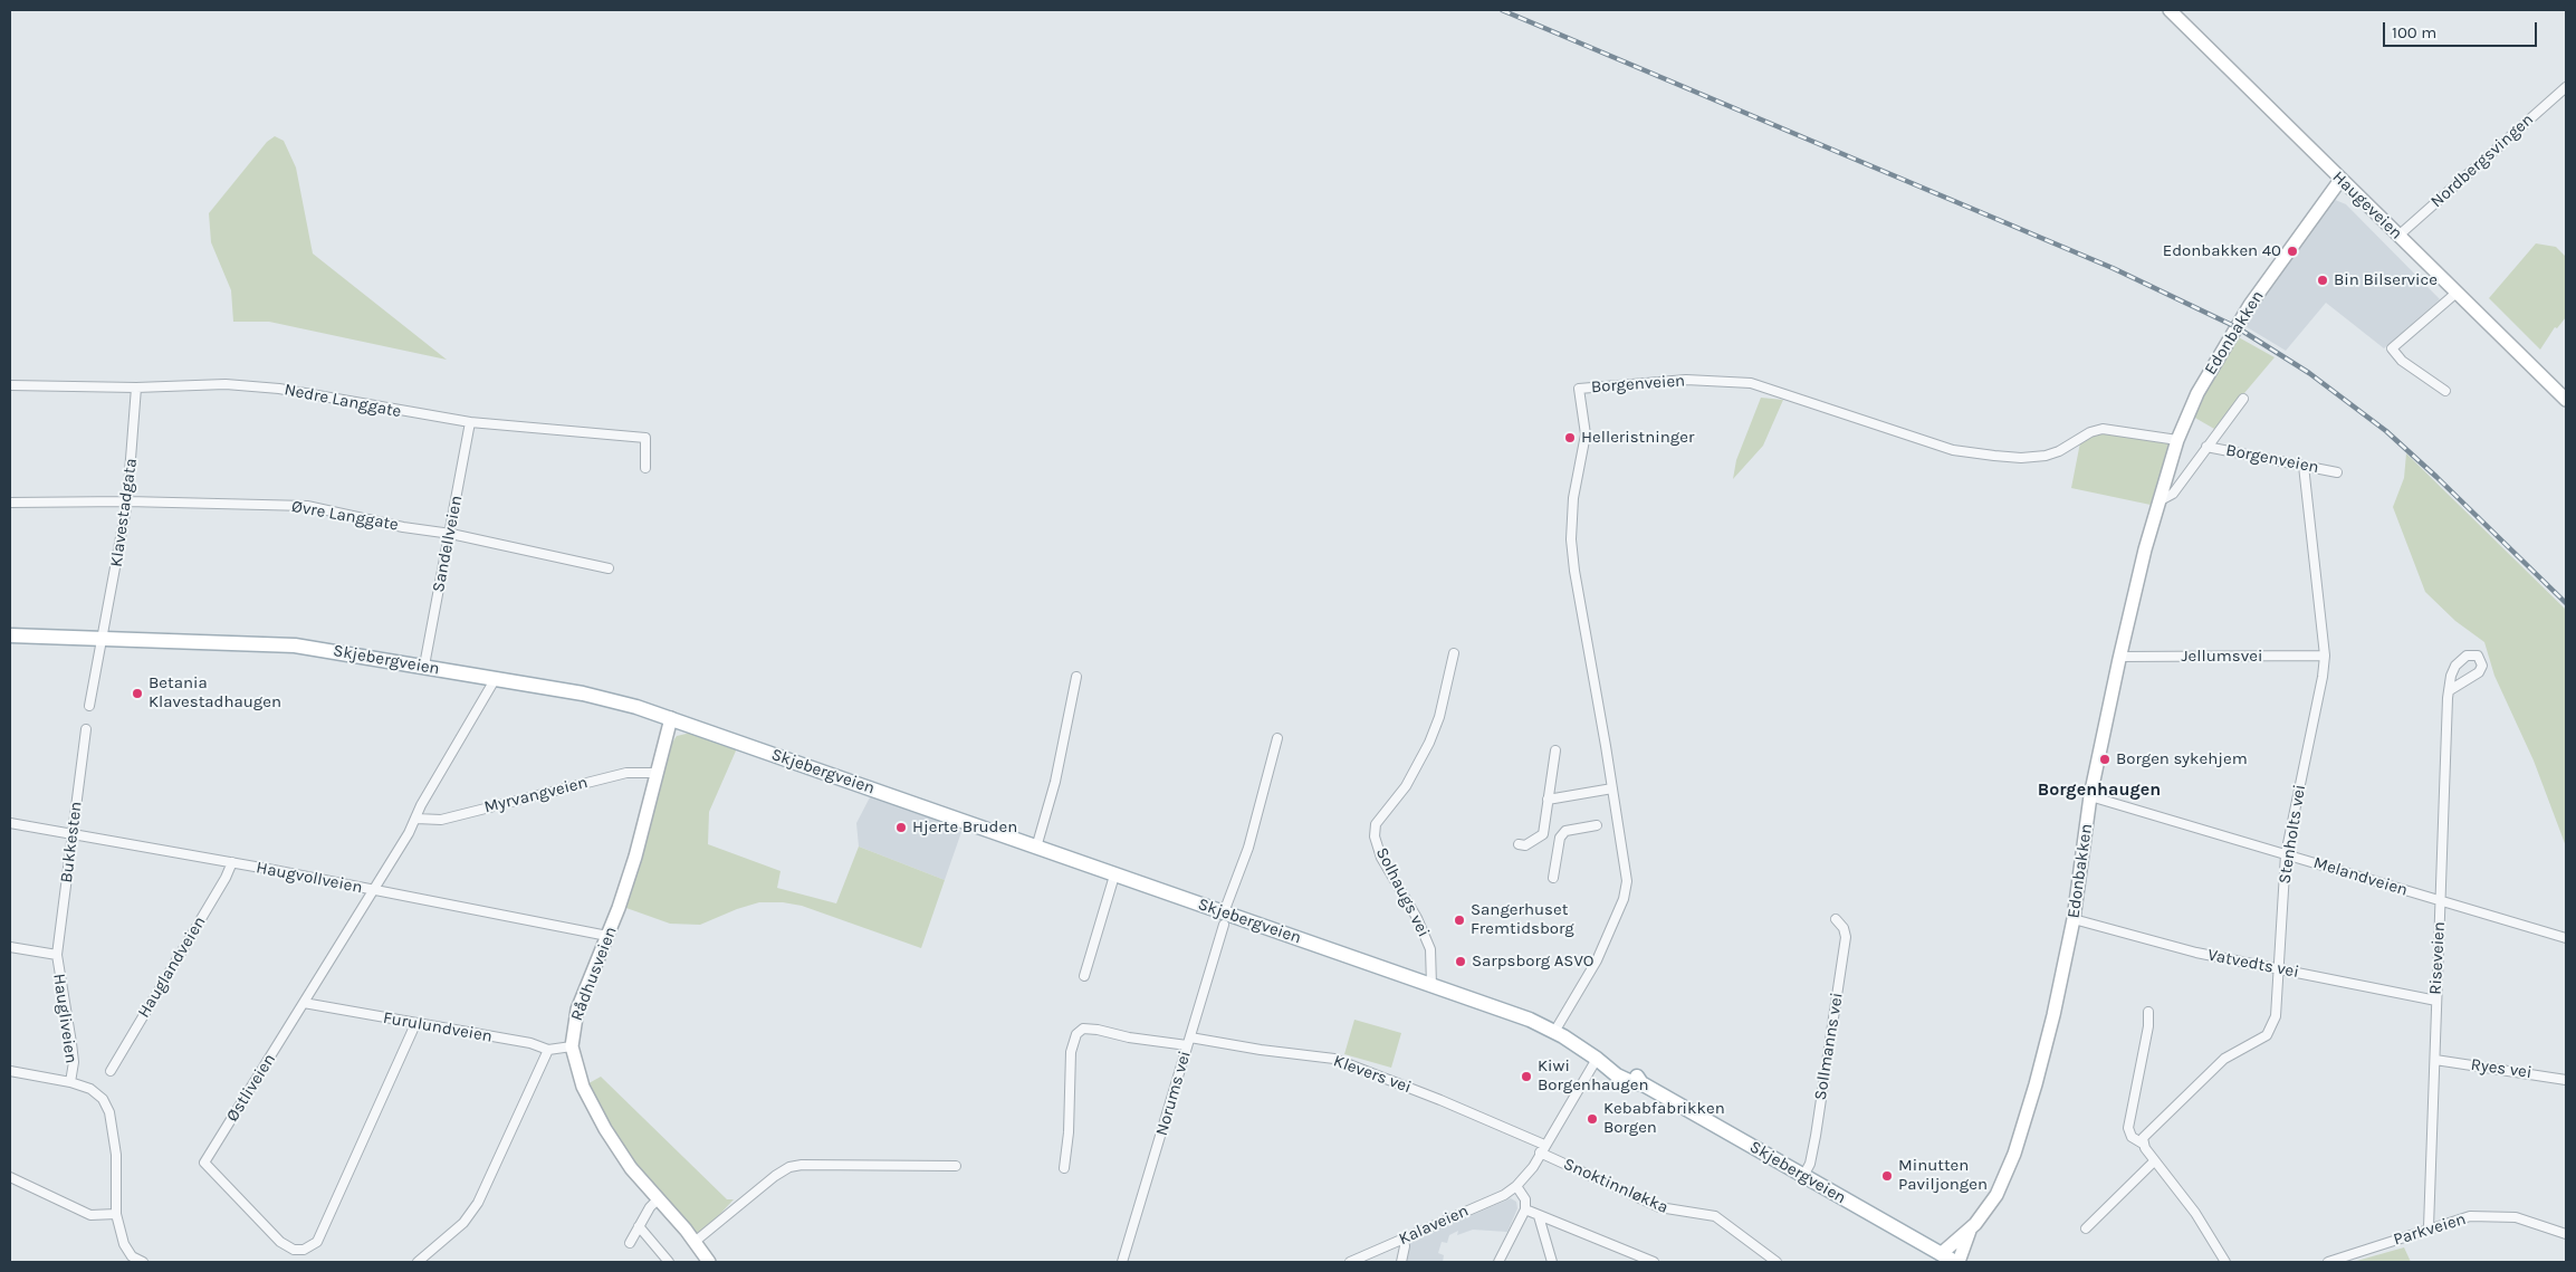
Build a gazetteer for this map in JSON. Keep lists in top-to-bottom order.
{
  "streets": {
    "main road": ["Skjebergveien"],
    "street": [
      "Nordbergsvingen",
      "Haugeveien",
      "Edonbakken",
      "Borgenveien",
      "Nedre Langgate",
      "Klavestadgata",
      "Øvre Langgate",
      "Sandellveien",
      "Jellumsvei",
      "Myrvangveien",
      "Stenholts vei",
      "Bukkesten",
      "Melandveien",
      "Haugvollveien",
      "Solhaugs vei",
      "Riseveien",
      "Vatvedts vei",
      "Hauglandveien",
      "Rådhusveien",
      "Haugliveien",
      "Furulundveien",
      "Sollmanns vei",
      "Ryes vei",
      "Klevers vei",
      "Østliveien",
      "Norums vei",
      "Snoktinnløkka",
      "Kalaveien",
      "Parkveien"
    ]
  },
  "crossings": [
    ["Nordbergsvingen", "Haugeveien"],
    ["Haugeveien", "Edonbakken"],
    ["Edonbakken", "Borgenveien"],
    ["Edonbakken", "Jellumsvei"],
    ["Edonbakken", "Skjebergveien"],
    ["Edonbakken", "Melandveien"],
    ["Edonbakken", "Vatvedts vei"],
    ["Borgenveien", "Skjebergveien"],
    ["Borgenveien", "Stenholts vei"],
    ["Nedre Langgate", "Klavestadgata"],
    ["Nedre Langgate", "Sandellveien"],
    ["Klavestadgata", "Øvre Langgate"],
    ["Klavestadgata", "Skjebergveien"],
    ["Øvre Langgate", "Sandellveien"],
    ["Sandellveien", "Skjebergveien"],
    ["Jellumsvei", "Stenholts vei"],
    ["Skjebergveien", "Solhaugs vei"],
    ["Skjebergveien", "Rådhusveien"],
    ["Skjebergveien", "Sollmanns vei"],
    ["Skjebergveien", "Østliveien"],
    ["Skjebergveien", "Norums vei"],
    ["Myrvangveien", "Rådhusveien"],
    ["Myrvangveien", "Østliveien"],
    ["Stenholts vei", "Melandveien"],
    ["Stenholts vei", "Vatvedts vei"],
    ["Bukkesten", "Haugvollveien"],
    ["Bukkesten", "Haugliveien"],
    ["Melandveien", "Riseveien"],
    ["Haugvollveien", "Hauglandveien"],
    ["Haugvollveien", "Rådhusveien"],
    ["Haugvollveien", "Østliveien"],
    ["Riseveien", "Vatvedts vei"],
    ["Riseveien", "Ryes vei"],
    ["Riseveien", "Parkveien"],
    ["Rådhusveien", "Furulundveien"],
    ["Furulundveien", "Østliveien"],
    ["Klevers vei", "Norums vei"],
    ["Klevers vei", "Snoktinnløkka"]
  ],
  "districts": ["Borgenhaugen"],
  "places": [
    "Edonbakken 40",
    "Bin Bilservice",
    "Helleristninger",
    "Betania Klavestadhaugen",
    "Borgen sykehjem",
    "Hjerte Bruden",
    "Sangerhuset Fremtidsborg",
    "Sarpsborg ASVO",
    "Kiwi Borgenhaugen",
    "Kebabfabrikken Borgen",
    "Minutten Paviljongen"
  ],
  "scale_bar": "100 m"
}
